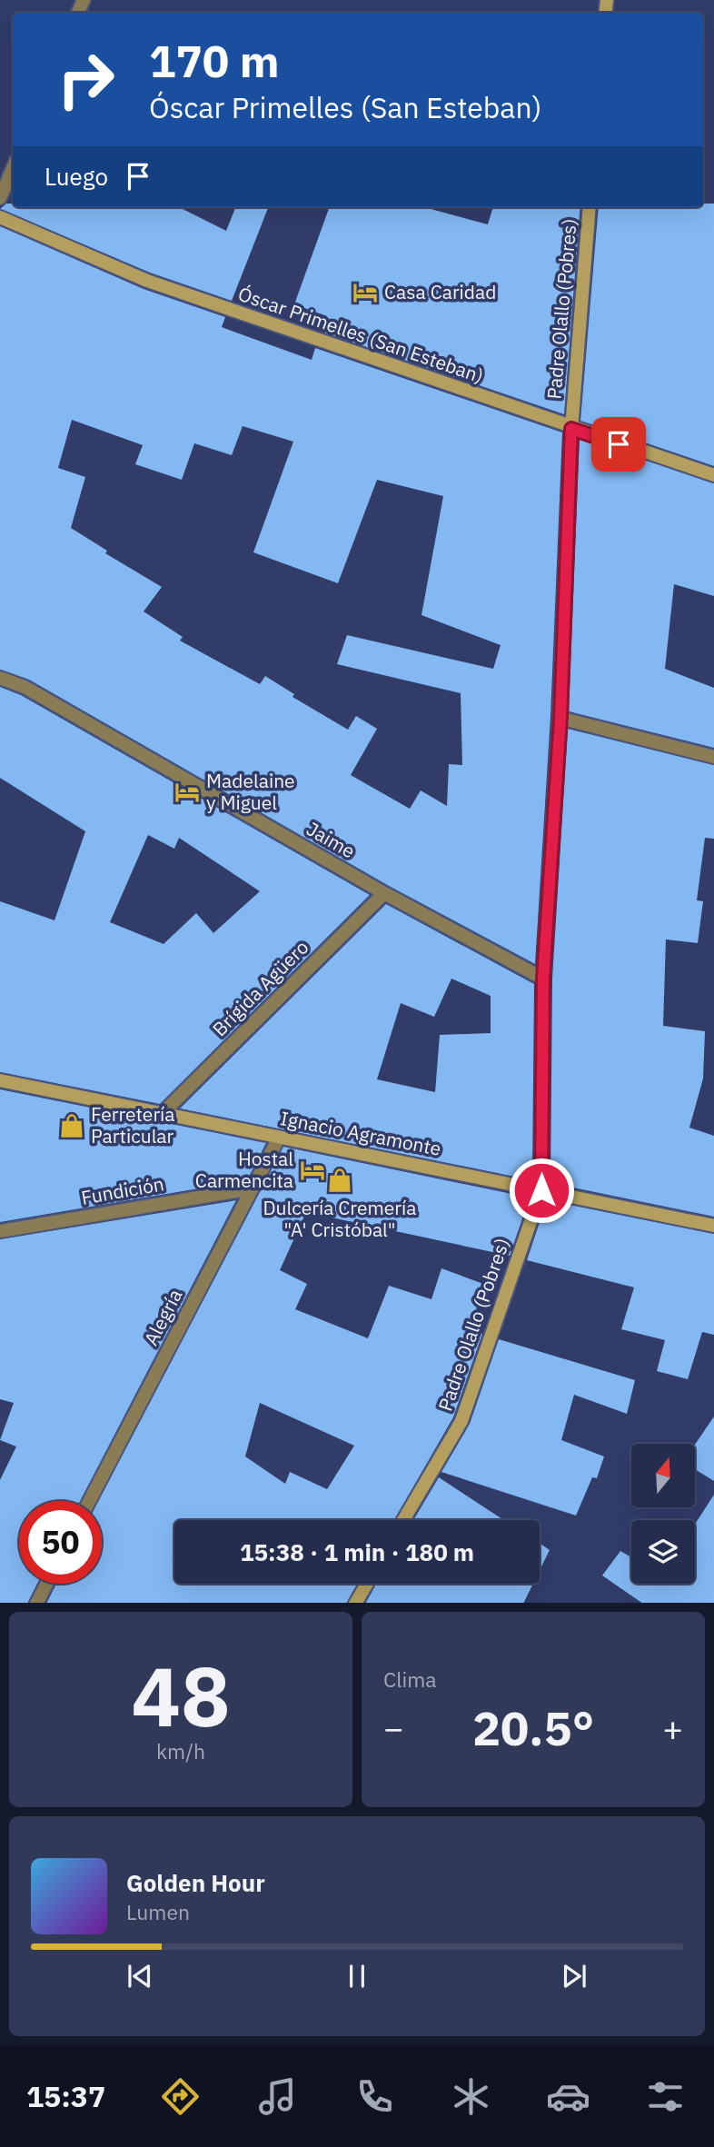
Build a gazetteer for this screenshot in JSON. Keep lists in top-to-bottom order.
{
  "streets": {
    "main road": ["Padre Olallo (Pobres)", "Óscar Primelles (San Esteban)", "Ignacio Agramonte"],
    "street": [
      "Jaime",
      "Brígida Agüero",
      "Fundición",
      "Alegría"
    ]
  },
  "crossings": [
    ["Padre Olallo (Pobres)", "Óscar Primelles (San Esteban)"],
    ["Padre Olallo (Pobres)", "Jaime"],
    ["Padre Olallo (Pobres)", "Ignacio Agramonte"],
    ["Jaime", "Brígida Agüero"],
    ["Brígida Agüero", "Ignacio Agramonte"],
    ["Ignacio Agramonte", "Alegría"],
    ["Fundición", "Alegría"]
  ],
  "places": {
    "hotel": ["Casa Caridad", "Madelaine y Miguel", "Hostal Carmencita"],
    "shop": ["Ferretería Particular", "Dulcería Cremería \"A' Cristóbal\""]
  },
  "north": "top",
  "page": {
    "turn": ["170 m", "Óscar Primelles (San Esteban)"],
    "then": "Luego",
    "limit": "50",
    "trip": "15:38 · 1 min · 180 m",
    "tile": [
      ["48", "km/h"],
      "Clima"
    ],
    "heat": ["−", "20.5°", "+"],
    "song": ["Golden Hour", "Lumen"],
    "tabs": "15:37"
  }
}
